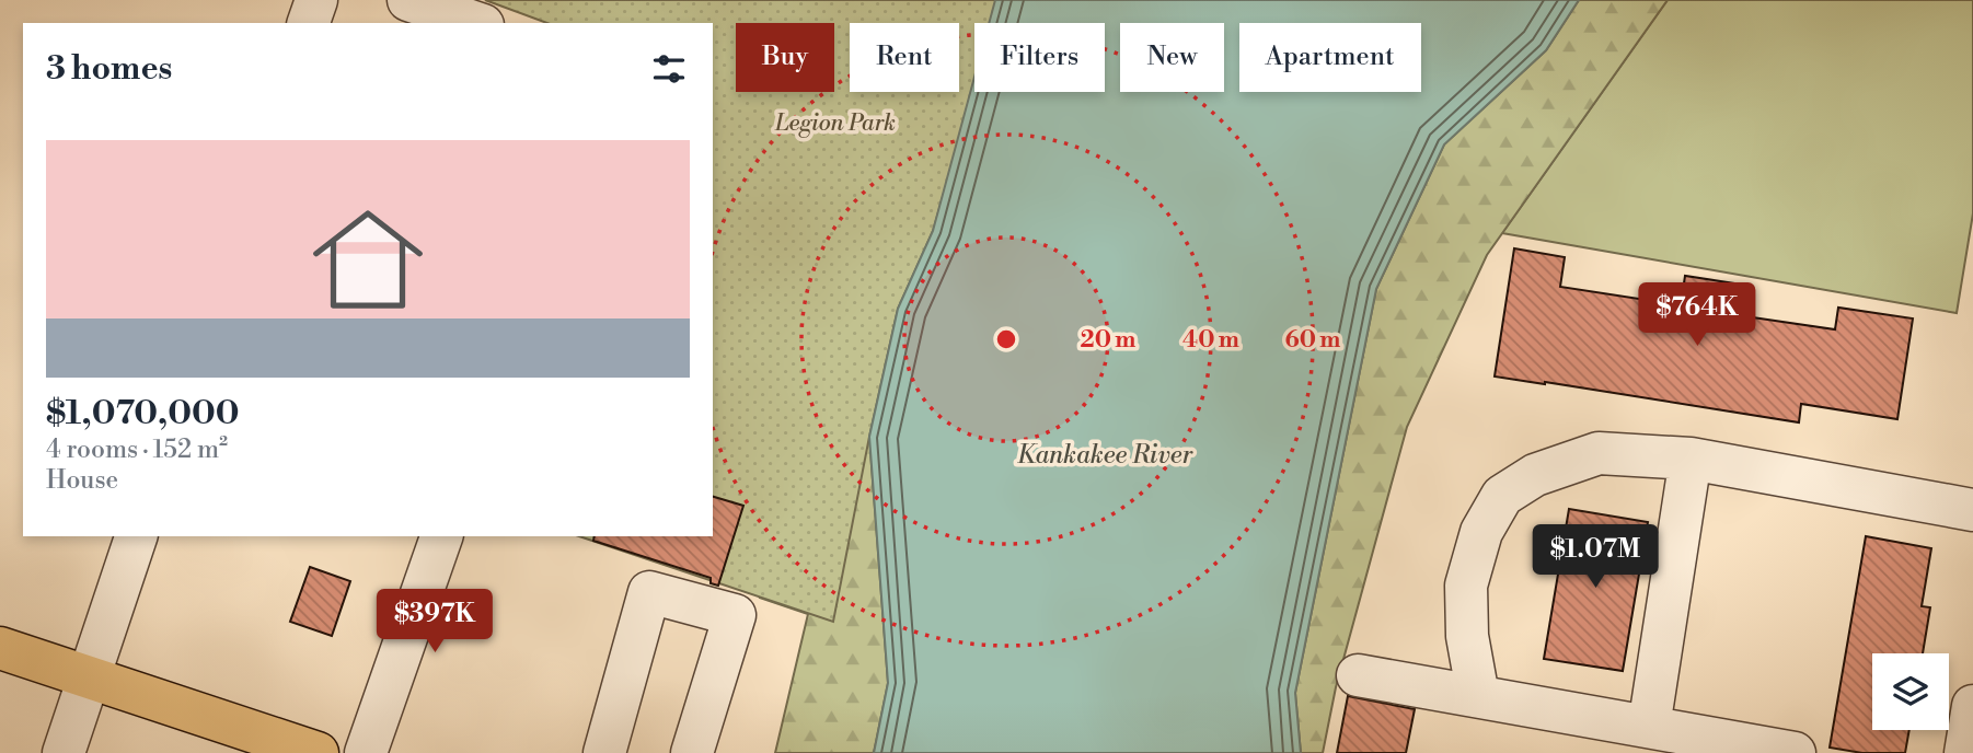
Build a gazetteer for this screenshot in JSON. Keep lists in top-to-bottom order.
{
  "water": ["Kankakee River"],
  "parks": ["Legion Park"],
  "page": {
    "chip": [
      "Buy",
      "Rent",
      "Filters",
      "New",
      "Apartment"
    ],
    "heading": "3 homes",
    "list": [
      {
        "name": "$1,070,000",
        "note": "4 rooms · 152 m² · House"
      }
    ],
    "price": ["$764K", "$1.07M", "$397K"]
  },
  "rings": ["20 m", "40 m", "60 m"]
}
